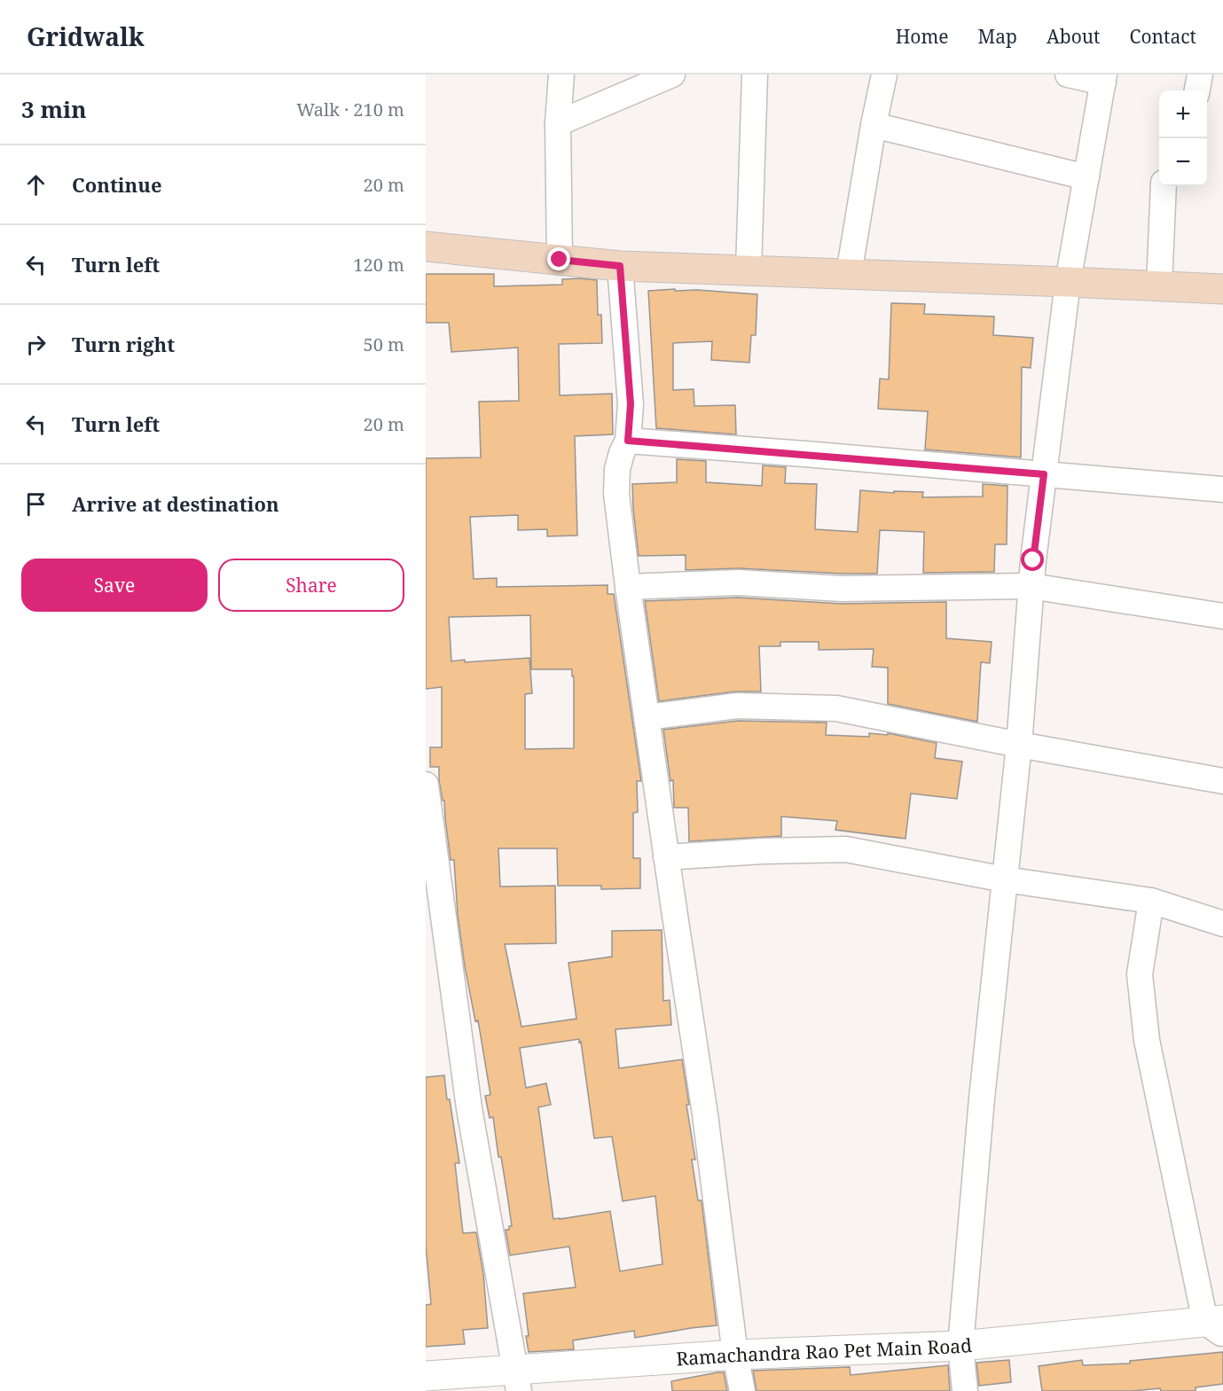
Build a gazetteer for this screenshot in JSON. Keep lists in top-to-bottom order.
{
  "streets": {
    "street": ["Ramachandra Rao Pet Main Road"]
  },
  "page": {
    "header": "Gridwalk",
    "nav": [
      "Home",
      "Map",
      "About",
      "Contact"
    ],
    "heading": ["3 min", "Walk · 210 m"],
    "map_buttons": ["+", "−"],
    "list": [
      ["Continue", "20 m"],
      ["Turn left", "120 m"],
      ["Turn right", "50 m"],
      ["Turn left", "20 m"],
      "Arrive at destination"
    ],
    "buttons": ["Save", "Share"]
  }
}
